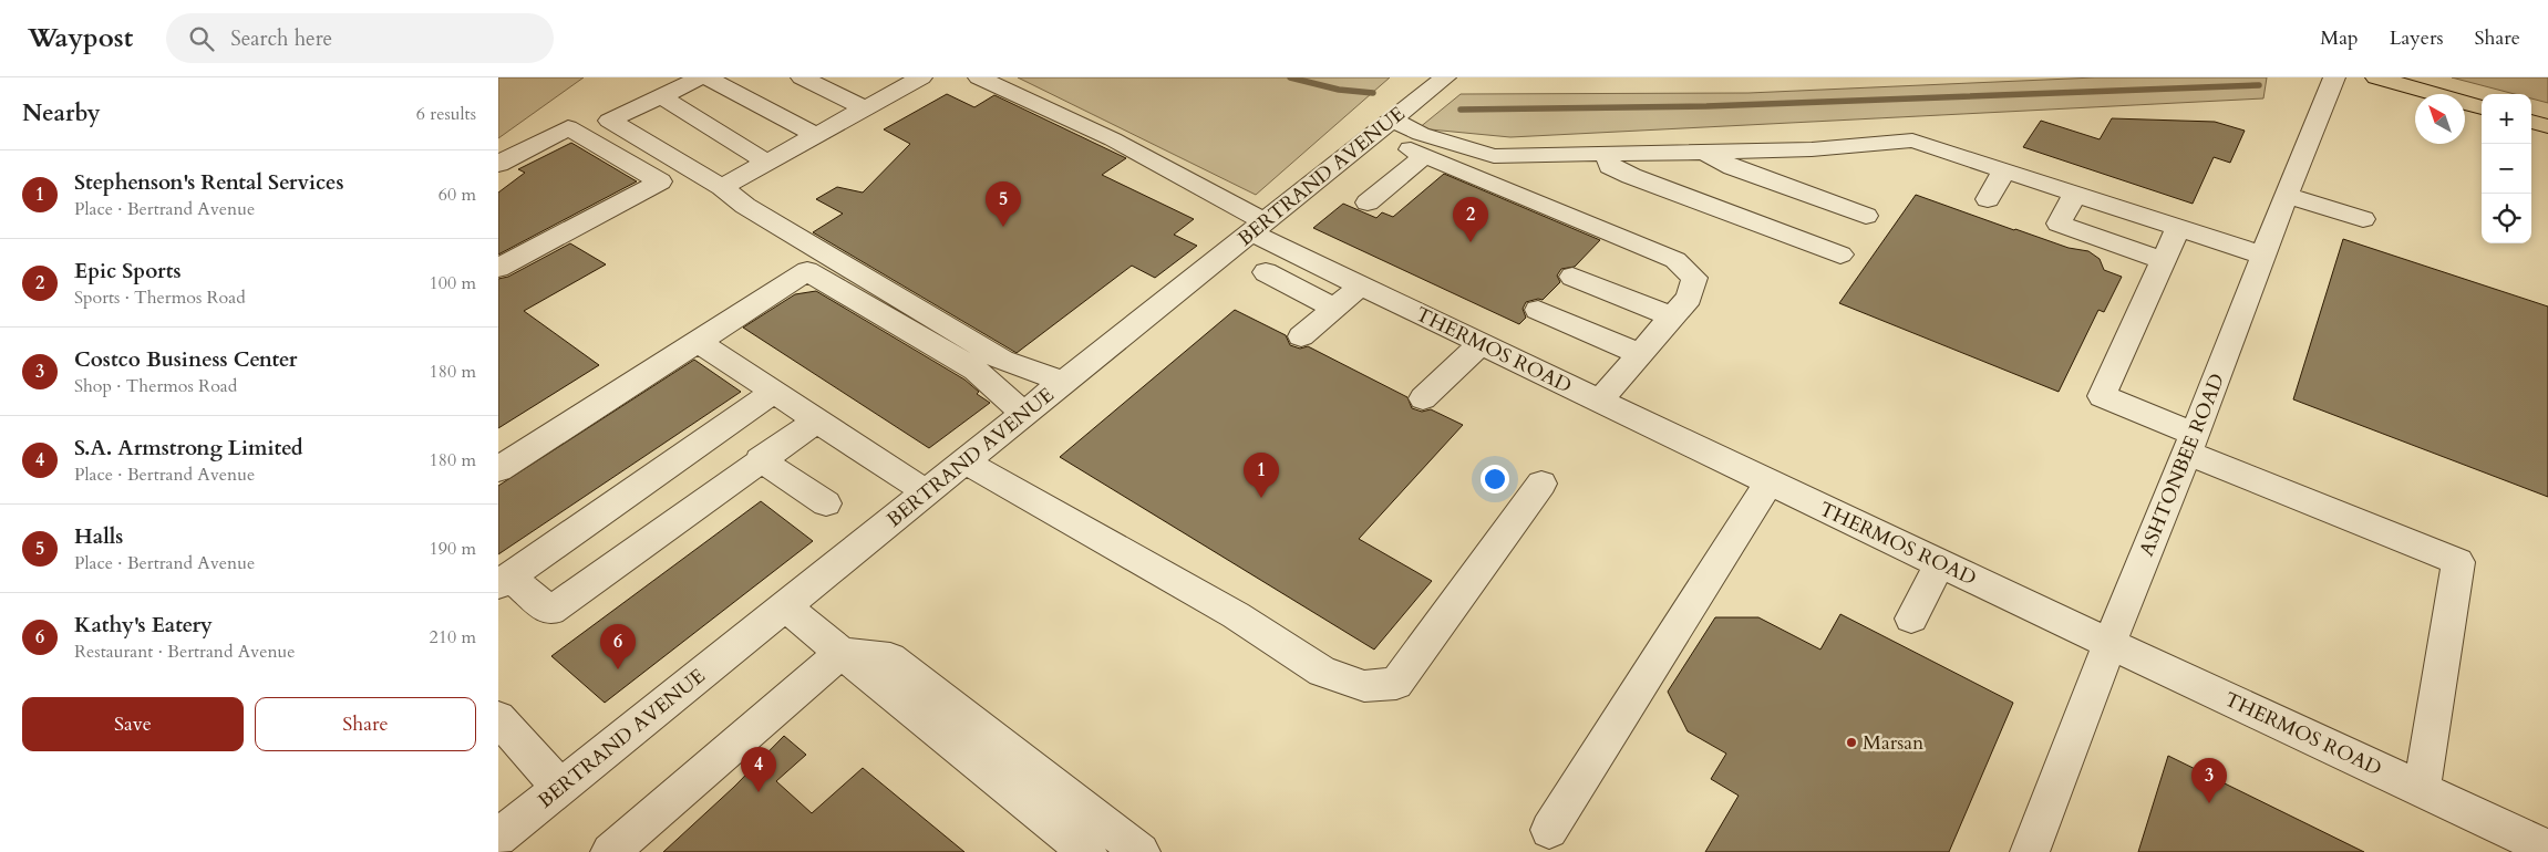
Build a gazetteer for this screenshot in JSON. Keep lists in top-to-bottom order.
{
  "streets": {
    "street": ["BERTRAND AVENUE", "THERMOS ROAD", "ASHTONBEE ROAD"]
  },
  "crossings": [
    ["BERTRAND AVENUE", "THERMOS ROAD"],
    ["THERMOS ROAD", "ASHTONBEE ROAD"]
  ],
  "places": ["Marsan"],
  "north": "top left",
  "page": {
    "header": "Waypost",
    "search": "Search here",
    "nav": ["Map", "Layers", "Share"],
    "heading": ["Nearby", "6 results"],
    "map_buttons": ["+", "−"],
    "list": [
      {
        "mark": "1",
        "name": "Stephenson's Rental Services",
        "note": "Place · Bertrand Avenue",
        "value": "60 m"
      },
      {
        "mark": "2",
        "name": "Epic Sports",
        "note": "Sports · Thermos Road",
        "value": "100 m"
      },
      {
        "mark": "3",
        "name": "Costco Business Center",
        "note": "Shop · Thermos Road",
        "value": "180 m"
      },
      {
        "mark": "4",
        "name": "S.A. Armstrong Limited",
        "note": "Place · Bertrand Avenue",
        "value": "180 m"
      },
      {
        "mark": "5",
        "name": "Halls",
        "note": "Place · Bertrand Avenue",
        "value": "190 m"
      },
      {
        "mark": "6",
        "name": "Kathy's Eatery",
        "note": "Restaurant · Bertrand Avenue",
        "value": "210 m"
      }
    ],
    "pins": [
      "5",
      "2",
      "1",
      "6",
      "4",
      "3"
    ],
    "buttons": ["Save", "Share"]
  }
}
